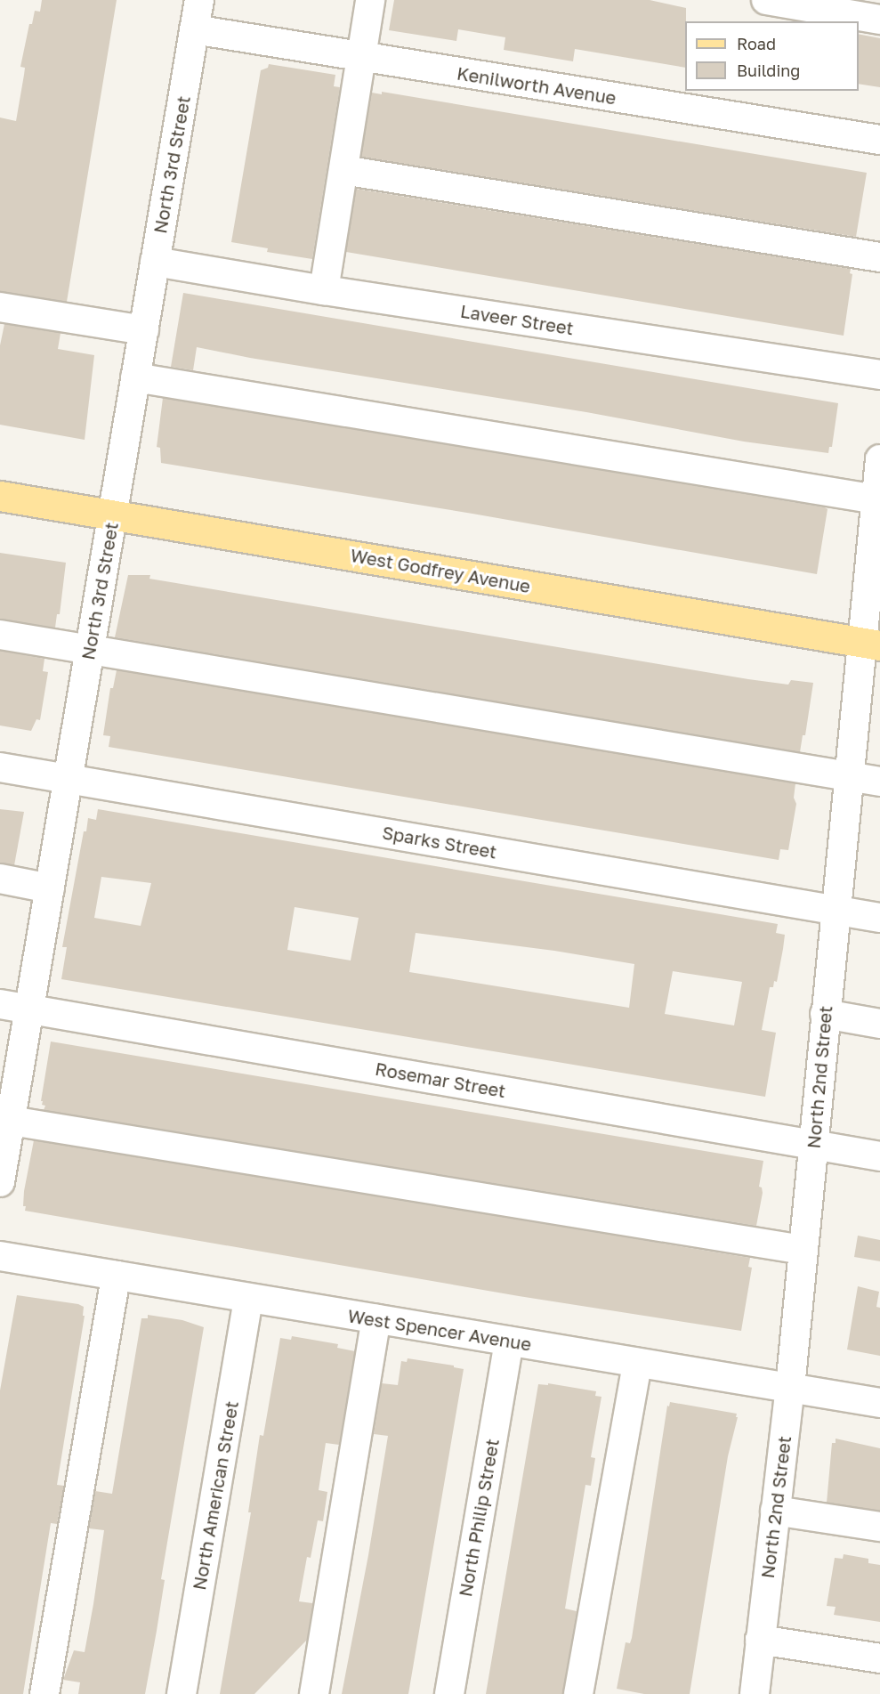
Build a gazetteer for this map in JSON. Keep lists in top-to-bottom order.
{
  "streets": {
    "main road": ["West Godfrey Avenue"],
    "street": [
      "Kenilworth Avenue",
      "North 3rd Street",
      "Laveer Street",
      "Sparks Street",
      "North 2nd Street",
      "Rosemar Street",
      "West Spencer Avenue",
      "North American Street",
      "North Philip Street"
    ]
  },
  "crossings": [
    ["Kenilworth Avenue", "North 3rd Street"],
    ["North 3rd Street", "Laveer Street"],
    ["North 3rd Street", "West Godfrey Avenue"],
    ["North 3rd Street", "Sparks Street"],
    ["North 3rd Street", "Rosemar Street"],
    ["West Godfrey Avenue", "North 2nd Street"],
    ["Sparks Street", "North 2nd Street"],
    ["North 2nd Street", "Rosemar Street"],
    ["North 2nd Street", "West Spencer Avenue"],
    ["West Spencer Avenue", "North American Street"],
    ["West Spencer Avenue", "North Philip Street"]
  ],
  "legend": ["Road", "Building"]
}
